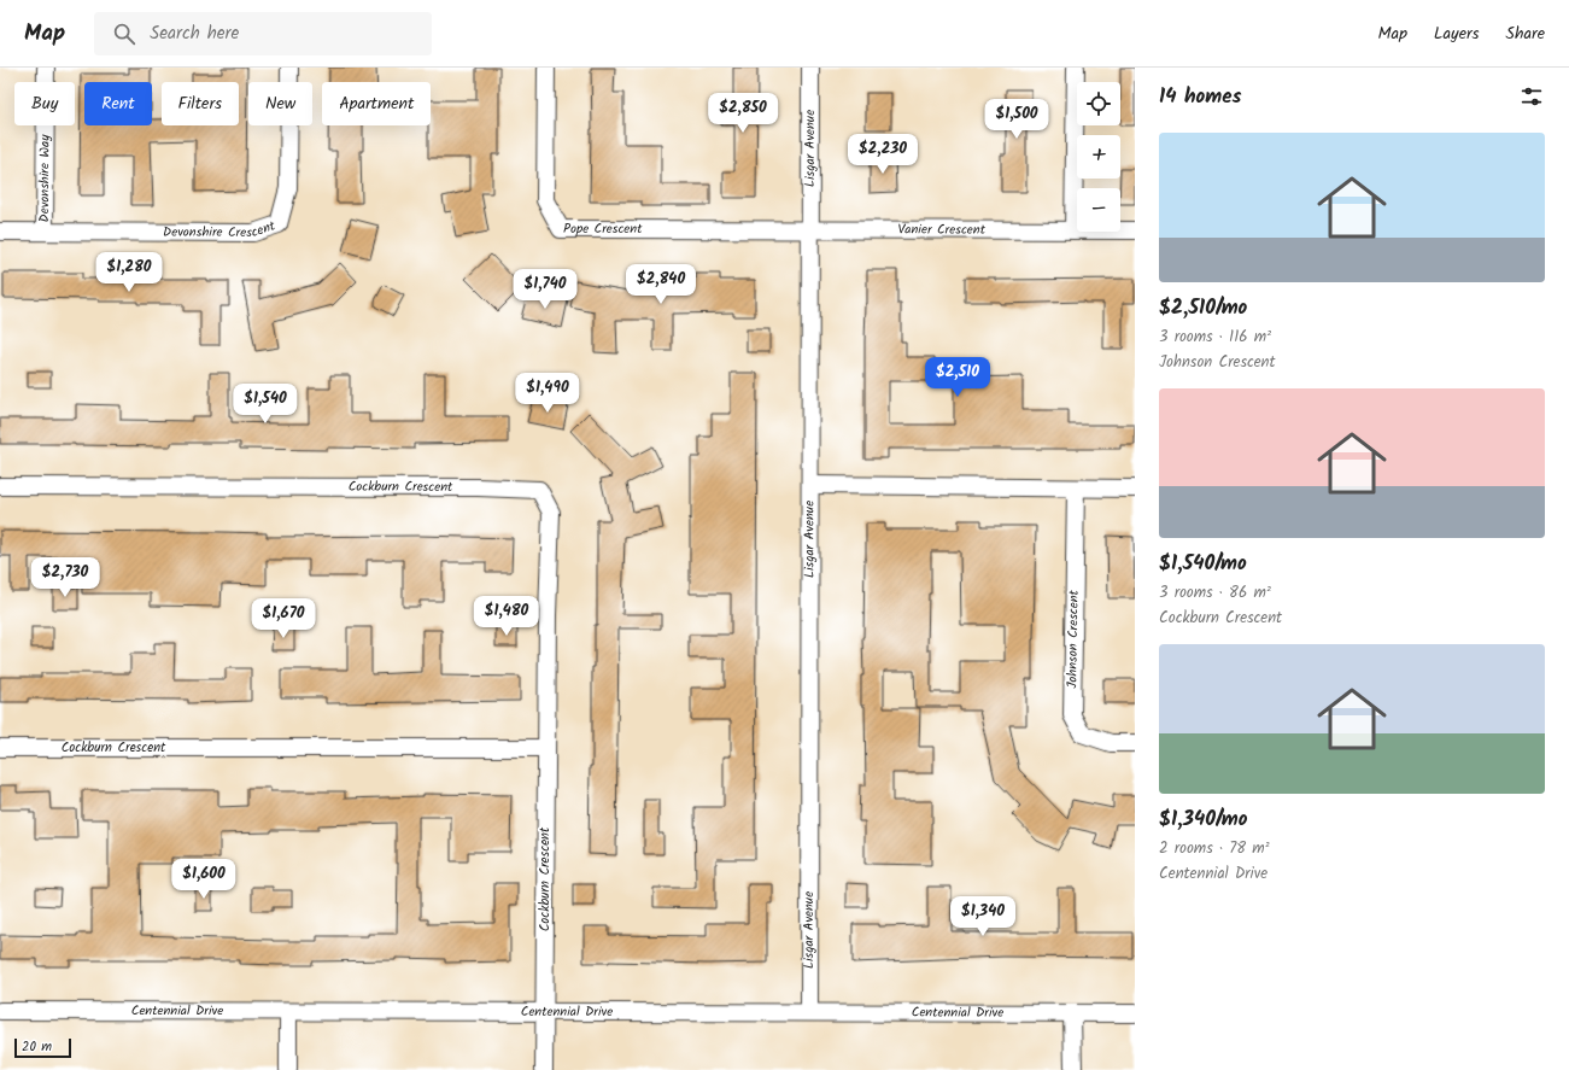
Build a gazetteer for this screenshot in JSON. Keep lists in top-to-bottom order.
{
  "streets": {
    "street": [
      "Lisgar Avenue",
      "Devonshire Way",
      "Devonshire Crescent",
      "Pope Crescent",
      "Vanier Crescent",
      "Cockburn Crescent",
      "Johnson Crescent",
      "Centennial Drive"
    ]
  },
  "crossings": [
    ["Lisgar Avenue", "Pope Crescent"],
    ["Lisgar Avenue", "Vanier Crescent"],
    ["Lisgar Avenue", "Centennial Drive"],
    ["Devonshire Way", "Devonshire Crescent"],
    ["Pope Crescent", "Vanier Crescent"],
    ["Cockburn Crescent", "Centennial Drive"]
  ],
  "scale_bar": "20 m",
  "page": {
    "header": "Map",
    "search": "Search here",
    "nav": ["Map", "Layers", "Share"],
    "heading": "14 homes",
    "map_buttons": ["+", "−"],
    "chip": [
      "Buy",
      "Rent",
      "Filters",
      "New",
      "Apartment"
    ],
    "price": [
      "$2,850",
      "$1,500",
      "$2,230",
      "$1,280",
      "$2,840",
      "$1,740",
      "$2,510",
      "$1,490",
      "$1,540",
      "$2,730",
      "$1,480",
      "$1,670",
      "$1,600",
      "$1,340"
    ],
    "list": [
      {
        "name": "$2,510/mo",
        "note": "3 rooms · 116 m² · Johnson Crescent"
      },
      {
        "name": "$1,540/mo",
        "note": "3 rooms · 86 m² · Cockburn Crescent"
      },
      {
        "name": "$1,340/mo",
        "note": "2 rooms · 78 m² · Centennial Drive"
      }
    ],
    "scale": "20 m"
  }
}
